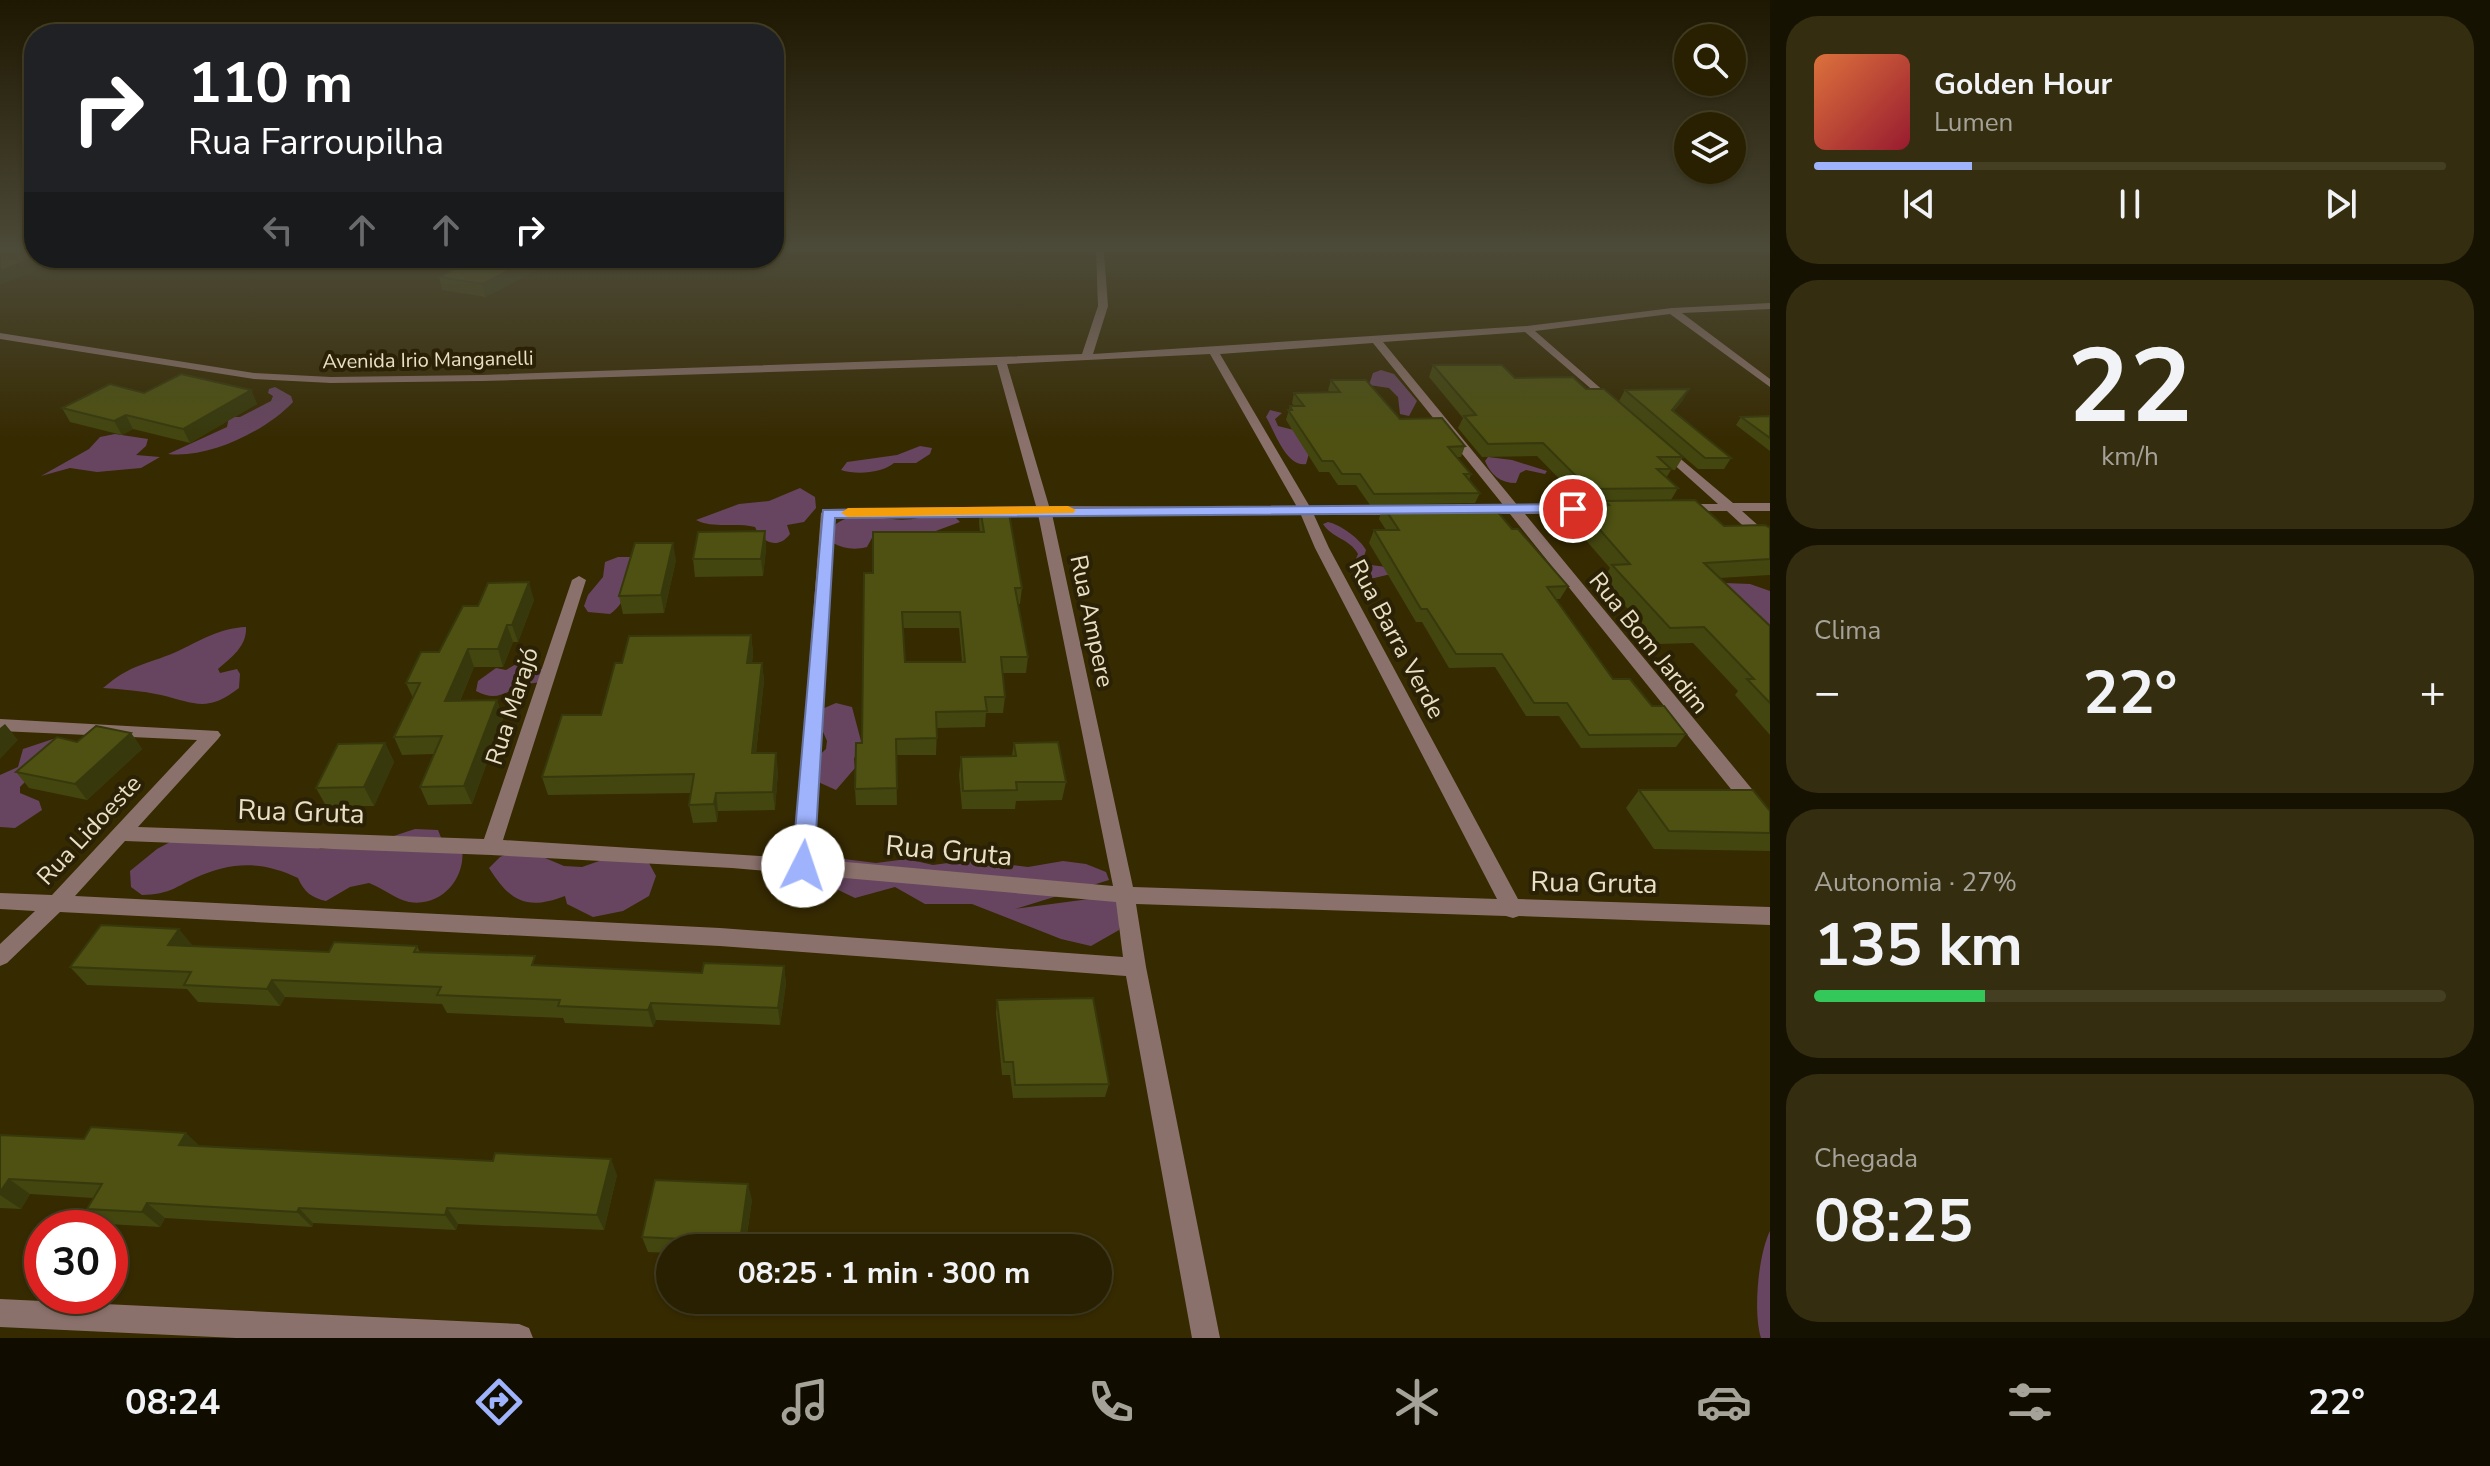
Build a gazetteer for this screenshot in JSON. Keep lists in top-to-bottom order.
{
  "streets": {
    "street": [
      "Avenida Irio Manganelli",
      "Rua Ampere",
      "Rua Barra Verde",
      "Rua Bom Jardim",
      "Rua Marajó",
      "Rua Gruta",
      "Rua Lidoeste"
    ]
  },
  "crossings": [
    ["Avenida Irio Manganelli", "Rua Ampere"],
    ["Avenida Irio Manganelli", "Rua Barra Verde"],
    ["Avenida Irio Manganelli", "Rua Bom Jardim"],
    ["Rua Ampere", "Rua Gruta"],
    ["Rua Barra Verde", "Rua Gruta"],
    ["Rua Marajó", "Rua Gruta"],
    ["Rua Gruta", "Rua Lidoeste"]
  ],
  "page": {
    "turn": ["110 m", "Rua Farroupilha"],
    "song": ["Golden Hour", "Lumen"],
    "tile": [
      ["22", "km/h"],
      "Clima",
      ["Autonomia · 27%", "135 km"],
      ["Chegada", "08:25"]
    ],
    "heat": ["−", "22°", "+"],
    "limit": "30",
    "trip": "08:25 · 1 min · 300 m",
    "tabs": ["08:24", "22°"]
  }
}
